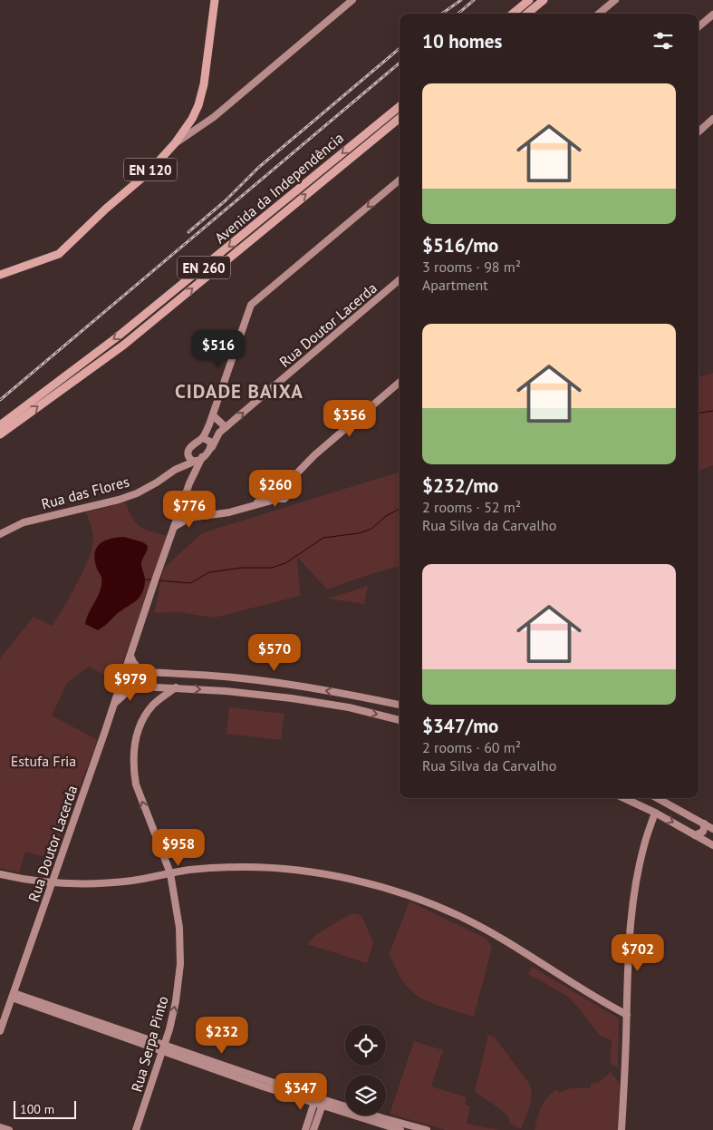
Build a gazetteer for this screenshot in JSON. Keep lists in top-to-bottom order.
{
  "streets": {
    "main road": ["EN 120", "Avenida da Independência", "EN 260"],
    "street": ["Rua Doutor Lacerda", "Rua das Flores", "Rua Serpa Pinto"]
  },
  "crossings": [
    ["Rua Doutor Lacerda", "Rua das Flores"]
  ],
  "one_way": ["Rua Serpa Pinto"],
  "districts": ["CIDADE BAIXA"],
  "parks": ["Estufa Fria"],
  "scale_bar": "100 m",
  "page": {
    "heading": "10 homes",
    "list": [
      {
        "name": "$516/mo",
        "note": "3 rooms · 98 m² · Apartment"
      },
      {
        "name": "$232/mo",
        "note": "2 rooms · 52 m² · Rua Silva da Carvalho"
      },
      {
        "name": "$347/mo",
        "note": "2 rooms · 60 m² · Rua Silva da Carvalho"
      }
    ],
    "price": [
      "$516",
      "$356",
      "$260",
      "$776",
      "$570",
      "$979",
      "$958",
      "$702",
      "$232",
      "$347"
    ],
    "scale": "100 m"
  }
}
